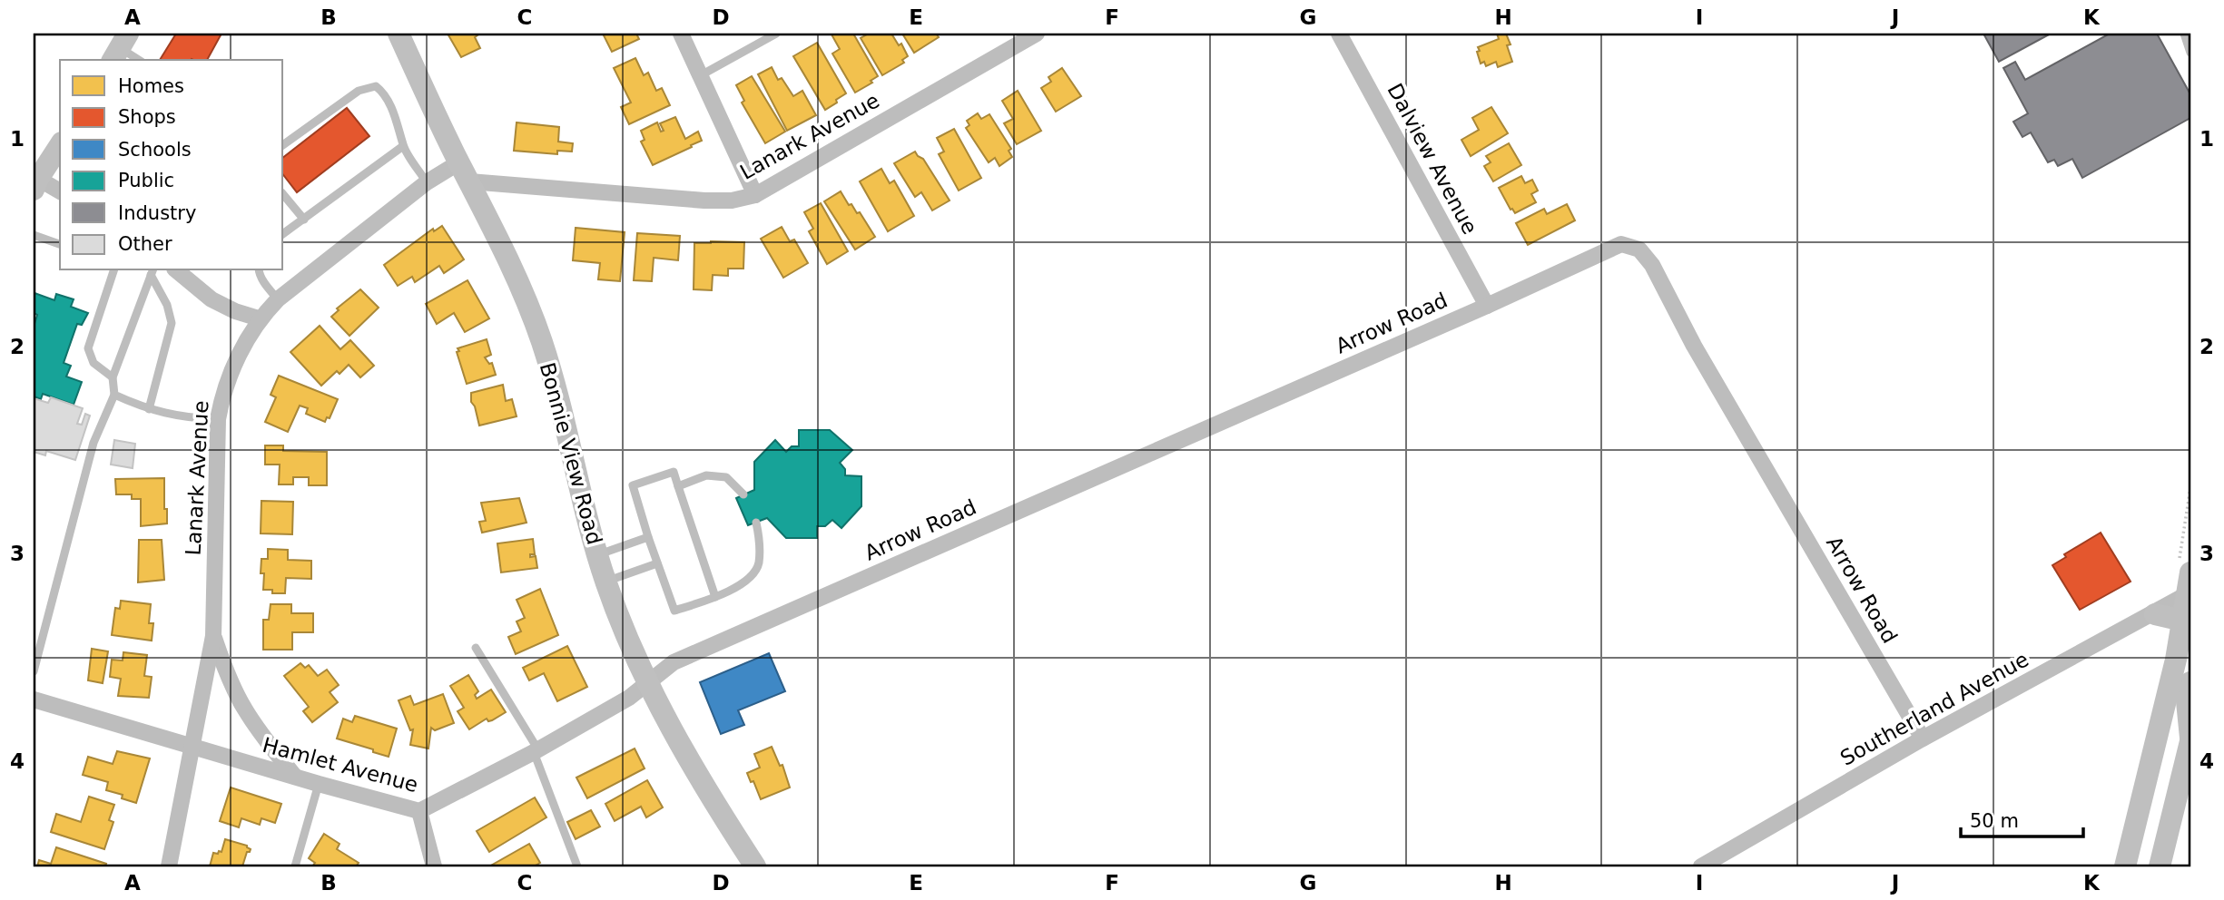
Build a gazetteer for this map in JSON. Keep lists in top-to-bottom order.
{
  "streets": {
    "street": [
      "Lanark Avenue",
      "Dalview Avenue",
      "Arrow Road",
      "Bonnie View Road",
      "Southerland Avenue",
      "Hamlet Avenue"
    ]
  },
  "crossings": [
    ["Lanark Avenue", "Bonnie View Road"],
    ["Lanark Avenue", "Hamlet Avenue"],
    ["Dalview Avenue", "Arrow Road"],
    ["Arrow Road", "Bonnie View Road"],
    ["Arrow Road", "Southerland Avenue"],
    ["Arrow Road", "Hamlet Avenue"],
    ["Bonnie View Road", "Hamlet Avenue"]
  ],
  "legend": [
    "Homes",
    "Shops",
    "Schools",
    "Public",
    "Industry",
    "Other"
  ],
  "scale_bar": "50 m",
  "grid": {
    "columns": [
      "A",
      "B",
      "C",
      "D",
      "E",
      "F",
      "G",
      "H",
      "I",
      "J",
      "K"
    ],
    "rows": [
      "1",
      "2",
      "3",
      "4"
    ]
  }
}
